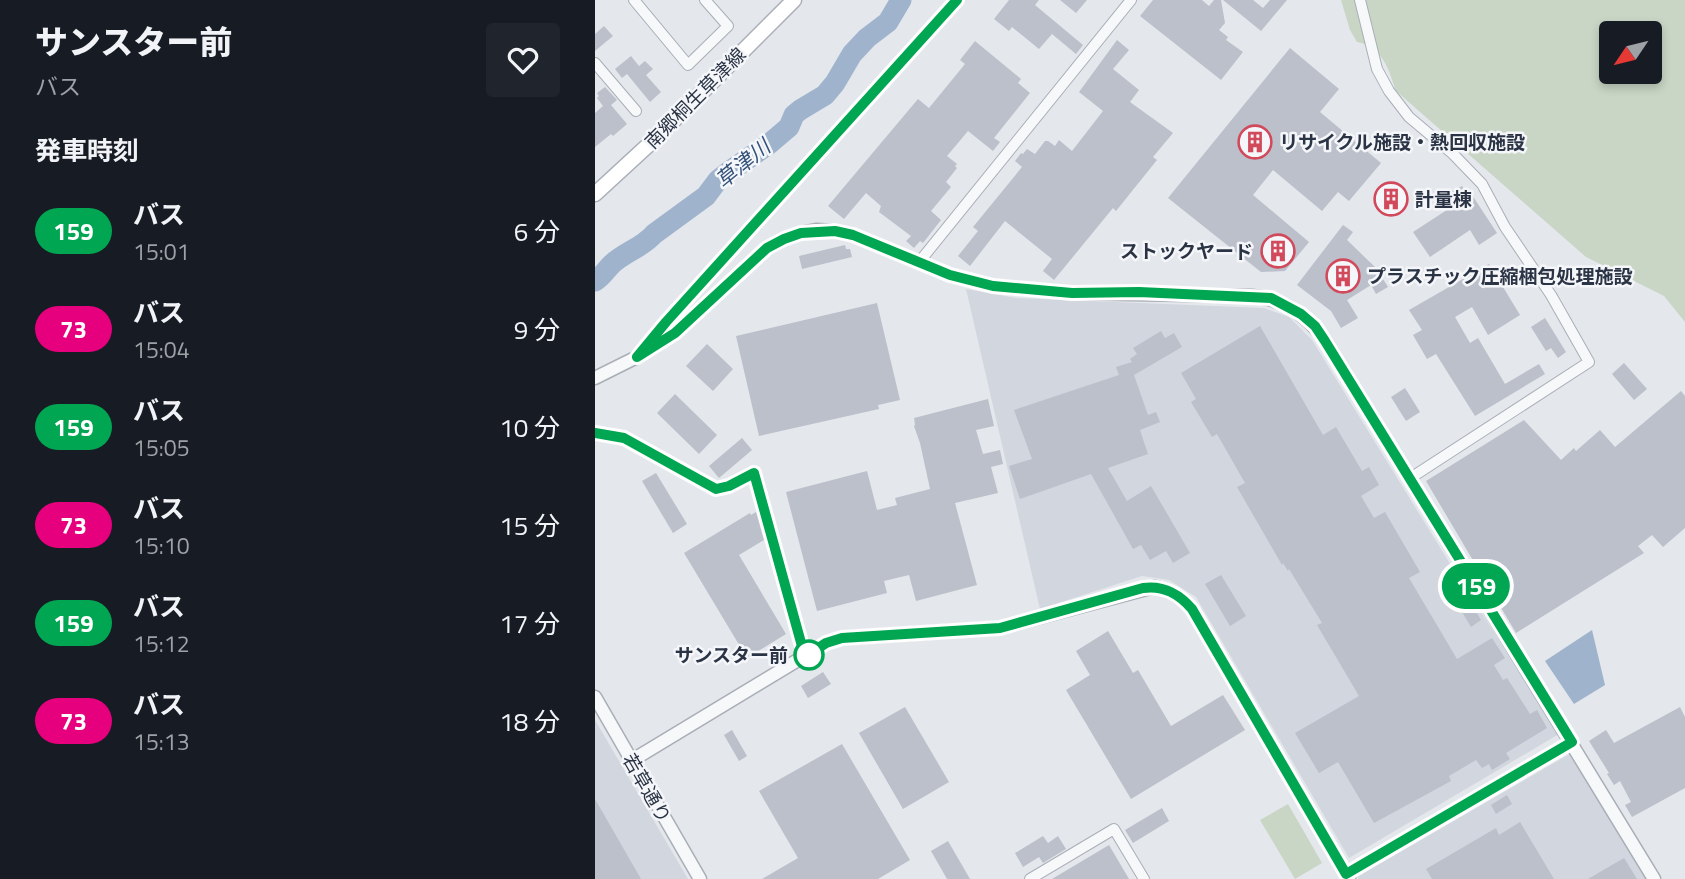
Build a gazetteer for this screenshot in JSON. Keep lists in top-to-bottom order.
{
  "streets": {
    "main road": ["南郷桐生草津線"],
    "street": ["若草通り"]
  },
  "water": ["草津川"],
  "places": {
    "building": [
      "リサイクル施設・熱回収施設",
      "計量棟",
      "ストックヤード",
      "プラスチック圧縮梱包処理施設"
    ],
    "other": ["サンスター前"]
  },
  "lines": ["bus line 159"],
  "north": "bottom left",
  "page": {
    "heading": [
      ["サンスター前", "バス"],
      "発車時刻"
    ],
    "on_map": "159",
    "list": [
      {
        "mark": "159",
        "name": "バス",
        "note": "15:01",
        "value": "6 分"
      },
      {
        "mark": "73",
        "name": "バス",
        "note": "15:04",
        "value": "9 分"
      },
      {
        "mark": "159",
        "name": "バス",
        "note": "15:05",
        "value": "10 分"
      },
      {
        "mark": "73",
        "name": "バス",
        "note": "15:10",
        "value": "15 分"
      },
      {
        "mark": "159",
        "name": "バス",
        "note": "15:12",
        "value": "17 分"
      },
      {
        "mark": "73",
        "name": "バス",
        "note": "15:13",
        "value": "18 分"
      }
    ]
  }
}
